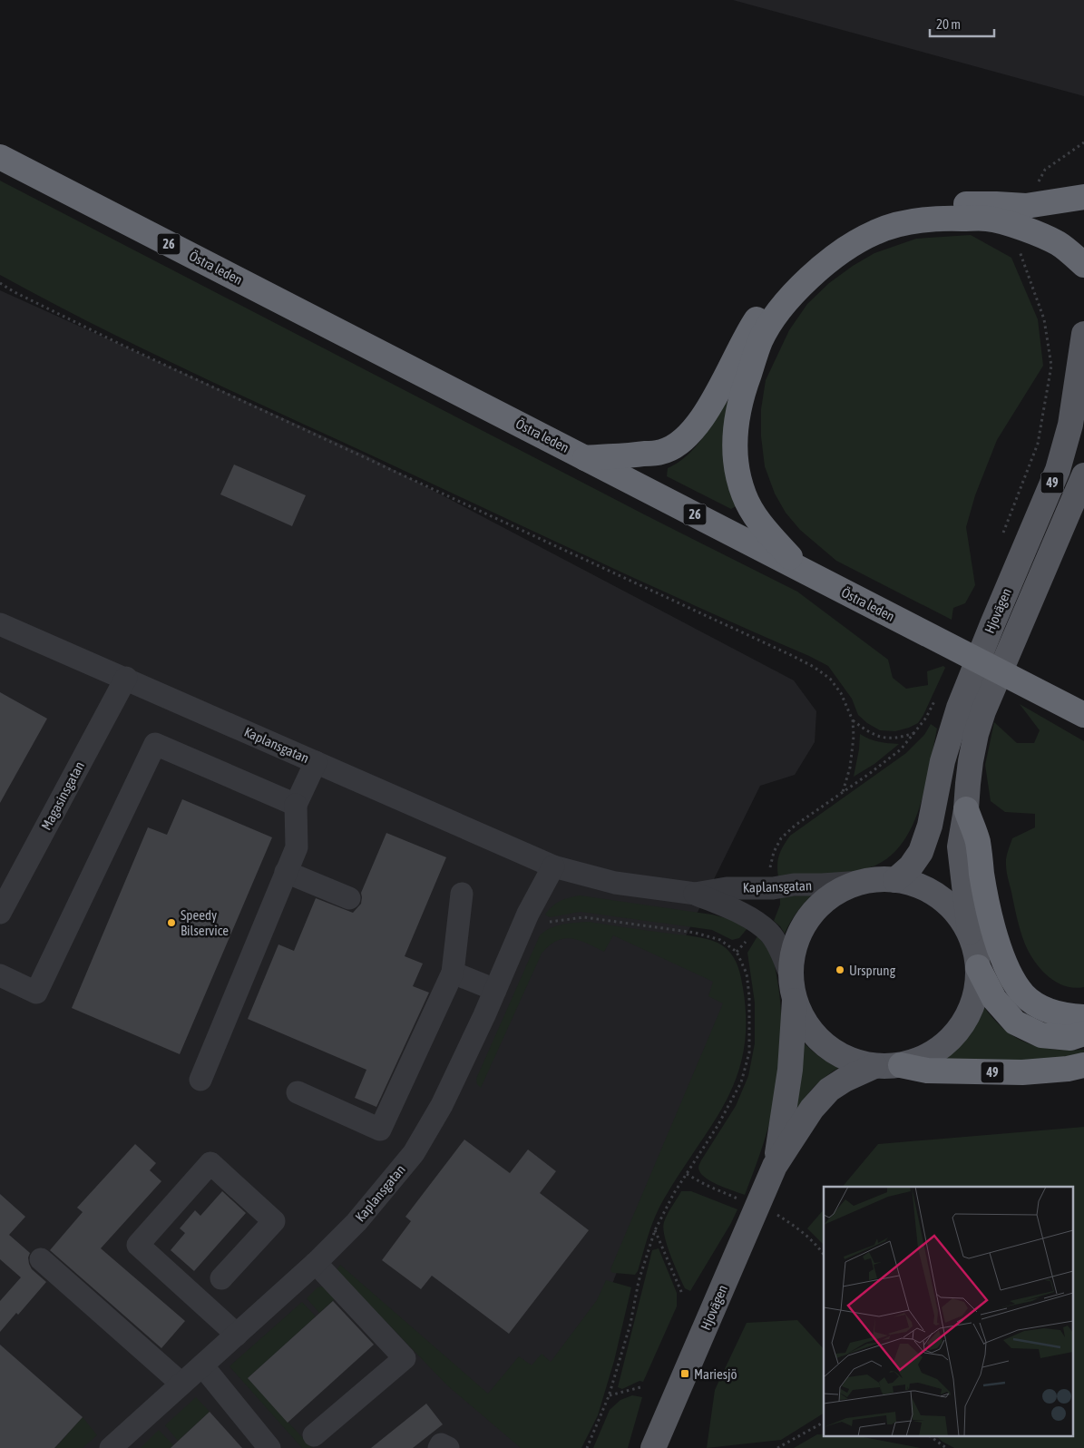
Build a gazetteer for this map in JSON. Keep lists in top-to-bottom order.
{
  "streets": {
    "highway": ["26", "Östra leden", "49"],
    "main road": ["Hjovägen"],
    "street": ["Kaplansgatan", "Magasinsgatan"]
  },
  "crossings": [
    ["49", "Hjovägen"],
    ["49", "Kaplansgatan"],
    ["Hjovägen", "Kaplansgatan"],
    ["Kaplansgatan", "Magasinsgatan"]
  ],
  "places": {
    "other": ["Speedy Bilservice", "Ursprung"],
    "transit": ["Mariesjö"]
  },
  "scale_bar": "20 m"
}
